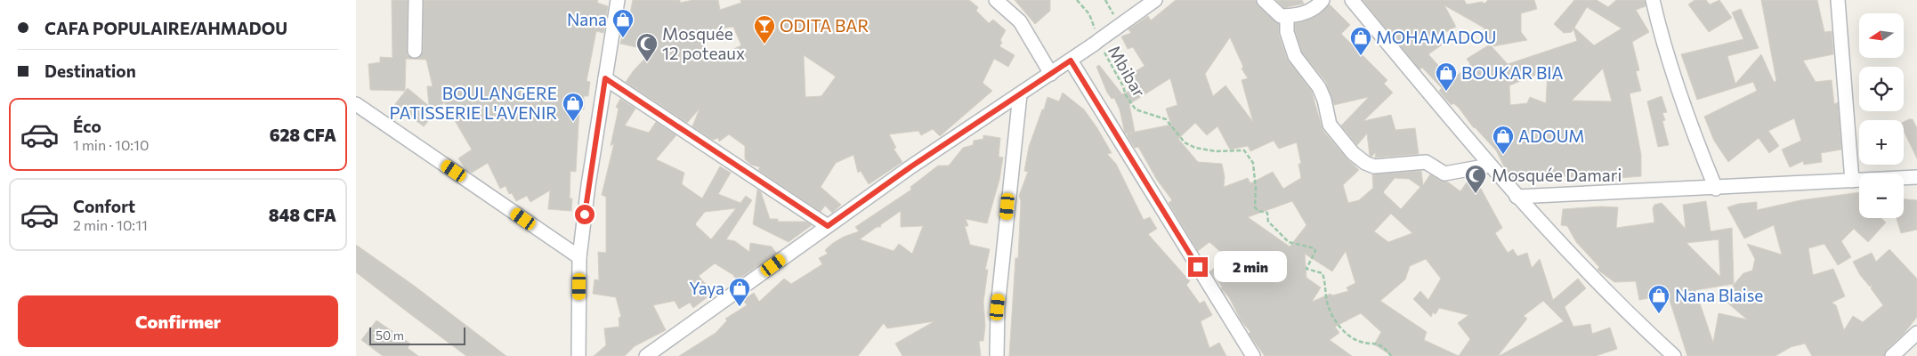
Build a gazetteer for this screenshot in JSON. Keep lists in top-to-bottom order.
{
  "streets": {
    "path": ["Mbibar"]
  },
  "places": {
    "shop": [
      "Nana",
      "MOHAMADOU",
      "BOUKAR BIA",
      "BOULANGERE PATISSERIE L'AVENIR",
      "ADOUM",
      "Yaya",
      "Nana Blaise"
    ],
    "bar": ["ODITA BAR"],
    "mosque": ["Mosquée 12 poteaux", "Mosquée Damari"]
  },
  "scale_bar": "50 m",
  "north": "left",
  "page": {
    "banner": ["CAFA POPULAIRE/AHMADOU", "Destination"],
    "map_buttons": ["+", "−"],
    "list": [
      {
        "name": "Éco",
        "note": "1 min · 10:10",
        "value": "628 CFA"
      },
      {
        "name": "Confort",
        "note": "2 min · 10:11",
        "value": "848 CFA"
      }
    ],
    "bubble": "2 min",
    "buttons": "Confirmer",
    "scale": "50 m"
  }
}
